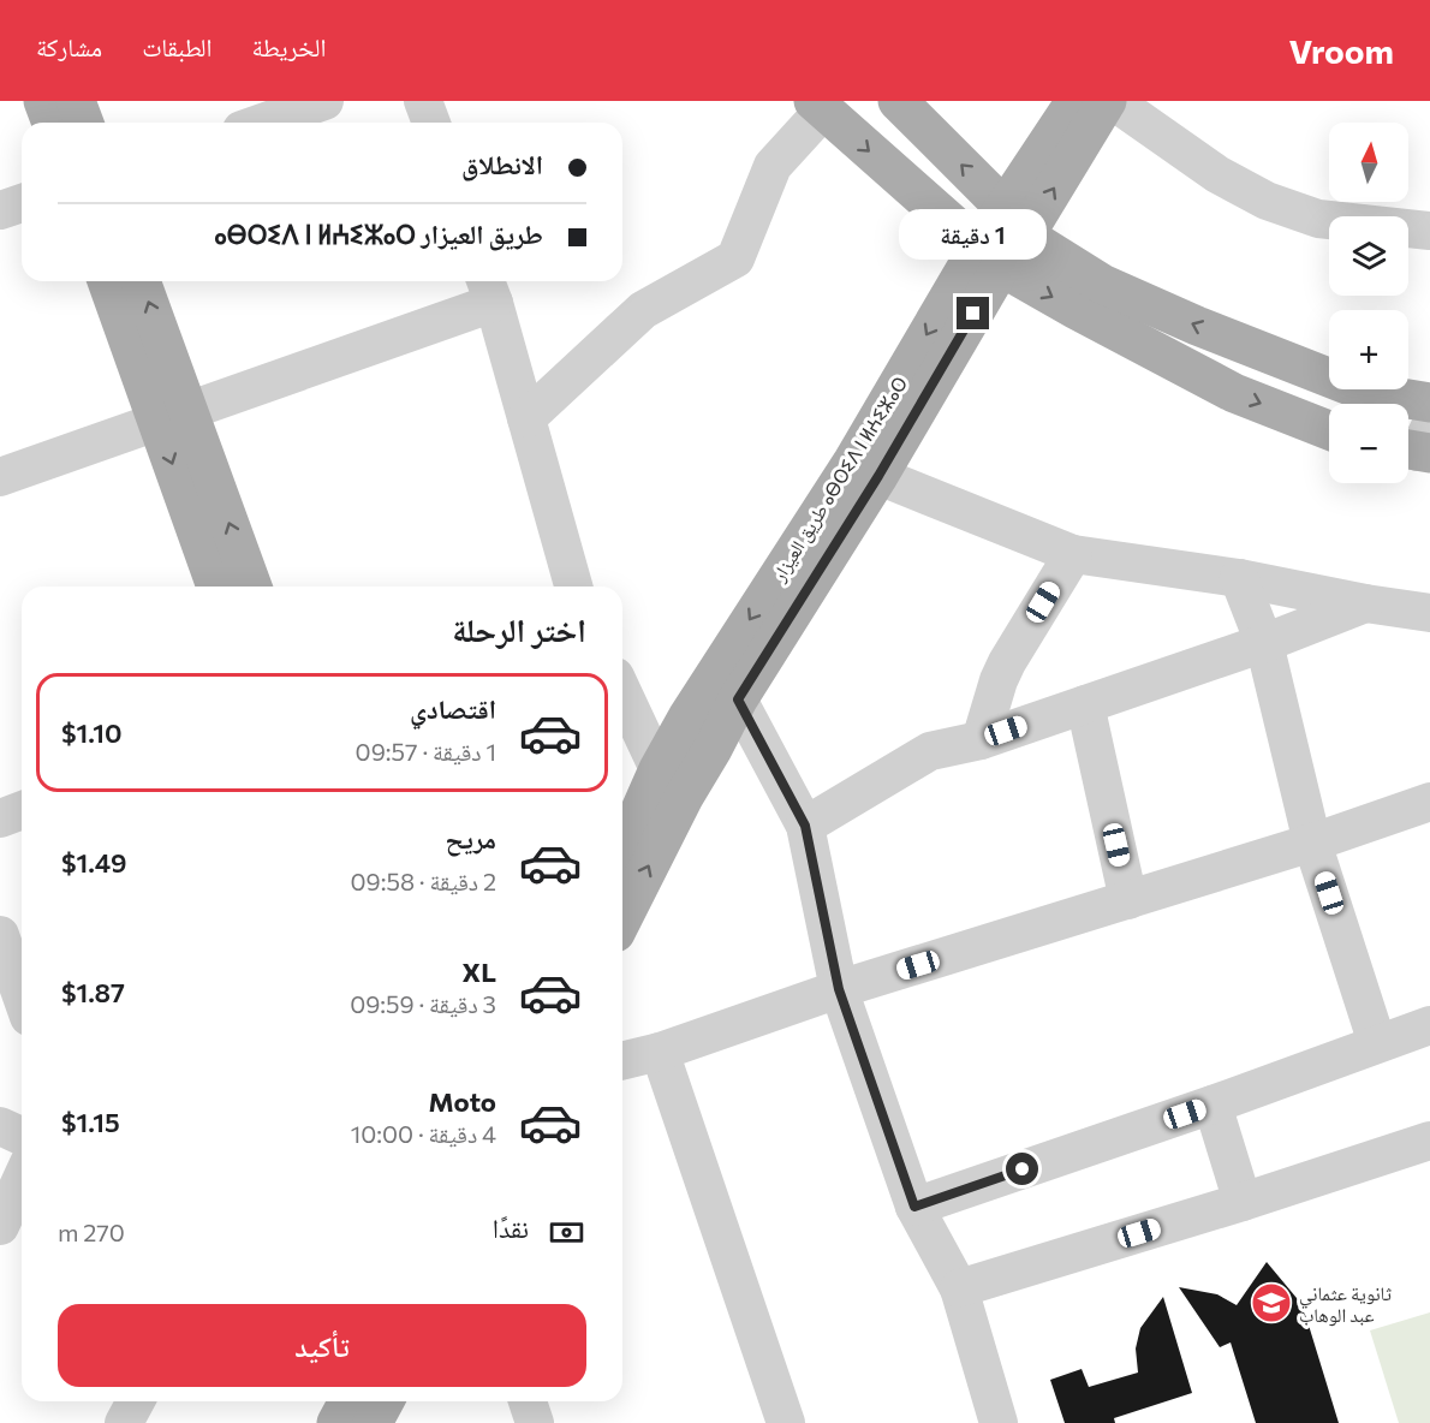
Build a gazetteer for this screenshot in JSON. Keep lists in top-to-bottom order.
{
  "streets": {
    "main road": ["طريق العيزار ⴰⴱⵔⵉⴷ ⵏ ⵍⵄⵉⵣⴰⵔ"]
  },
  "places": {
    "school or university": ["ثانوية عثماني عبد الوهاب"]
  },
  "north": "top",
  "page": {
    "header": "Vroom",
    "nav": ["الخريطة", "الطبقات", "مشاركة"],
    "map_buttons": ["+", "−"],
    "banner": ["الانطلاق", "طريق العيزار ⴰⴱⵔⵉⴷ ⵏ ⵍⵄⵉⵣⴰⵔ"],
    "bubble": "1 دقيقة",
    "heading": "اختر الرحلة",
    "list": [
      {
        "name": "اقتصادي",
        "note": "1 دقيقة · 09:57",
        "value": "$1.10"
      },
      {
        "name": "مريح",
        "note": "2 دقيقة · 09:58",
        "value": "$1.49"
      },
      {
        "name": "XL",
        "note": "3 دقيقة · 09:59",
        "value": "$1.87"
      },
      {
        "name": "Moto",
        "note": "4 دقيقة · 10:00",
        "value": "$1.15"
      }
    ],
    "pay": ["نقدًا", "270 m"],
    "buttons": "تأكيد"
  }
}
